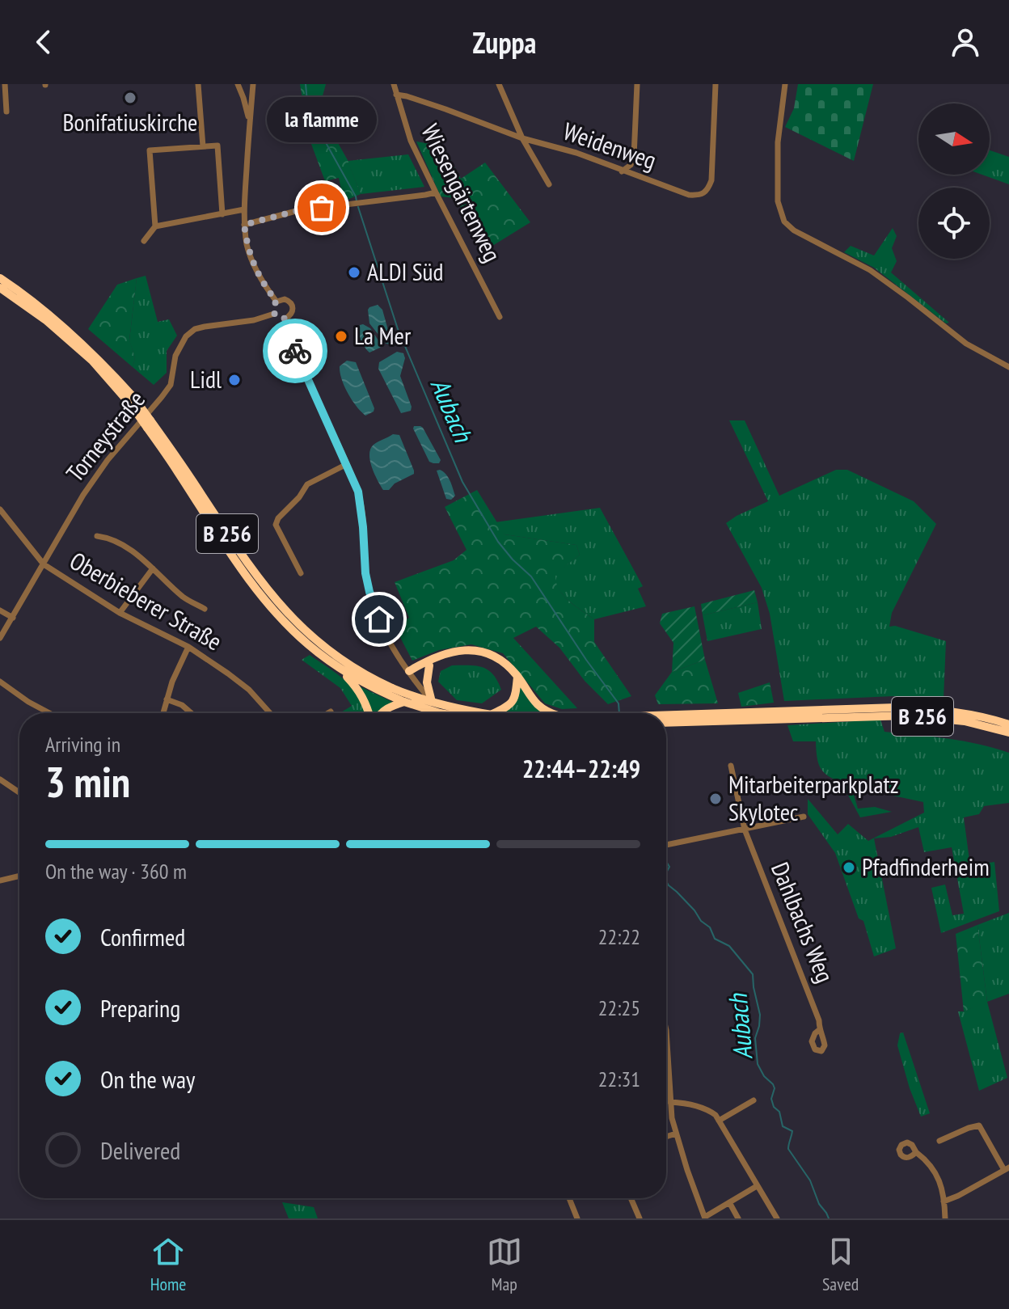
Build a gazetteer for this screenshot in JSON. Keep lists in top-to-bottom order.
{
  "streets": {
    "highway": ["B 256"],
    "street": [
      "Weidenweg",
      "Wiesengärtenweg",
      "Torneystraße",
      "Oberbieberer Straße",
      "Dahlbachs Weg"
    ]
  },
  "crossings": [
    ["Weidenweg", "Wiesengärtenweg"],
    ["Torneystraße", "Oberbieberer Straße"]
  ],
  "water": ["Aubach"],
  "places": [
    "Bonifatiuskirche",
    "la flamme",
    "ALDI Süd",
    "La Mer",
    "Lidl",
    "Mitarbeiterparkplatz Skylotec",
    "Pfadfinderheim"
  ],
  "north": "right",
  "page": {
    "header": "Zuppa",
    "bubble": "la flamme",
    "heading": ["3 min", "Arriving in", "22:44–22:49"],
    "bar": "On the way · 360 m",
    "list": [
      ["Confirmed", "22:22"],
      ["Preparing", "22:25"],
      ["On the way", "22:31"],
      "Delivered"
    ],
    "tabs": ["Home", "Map", "Saved"]
  }
}
